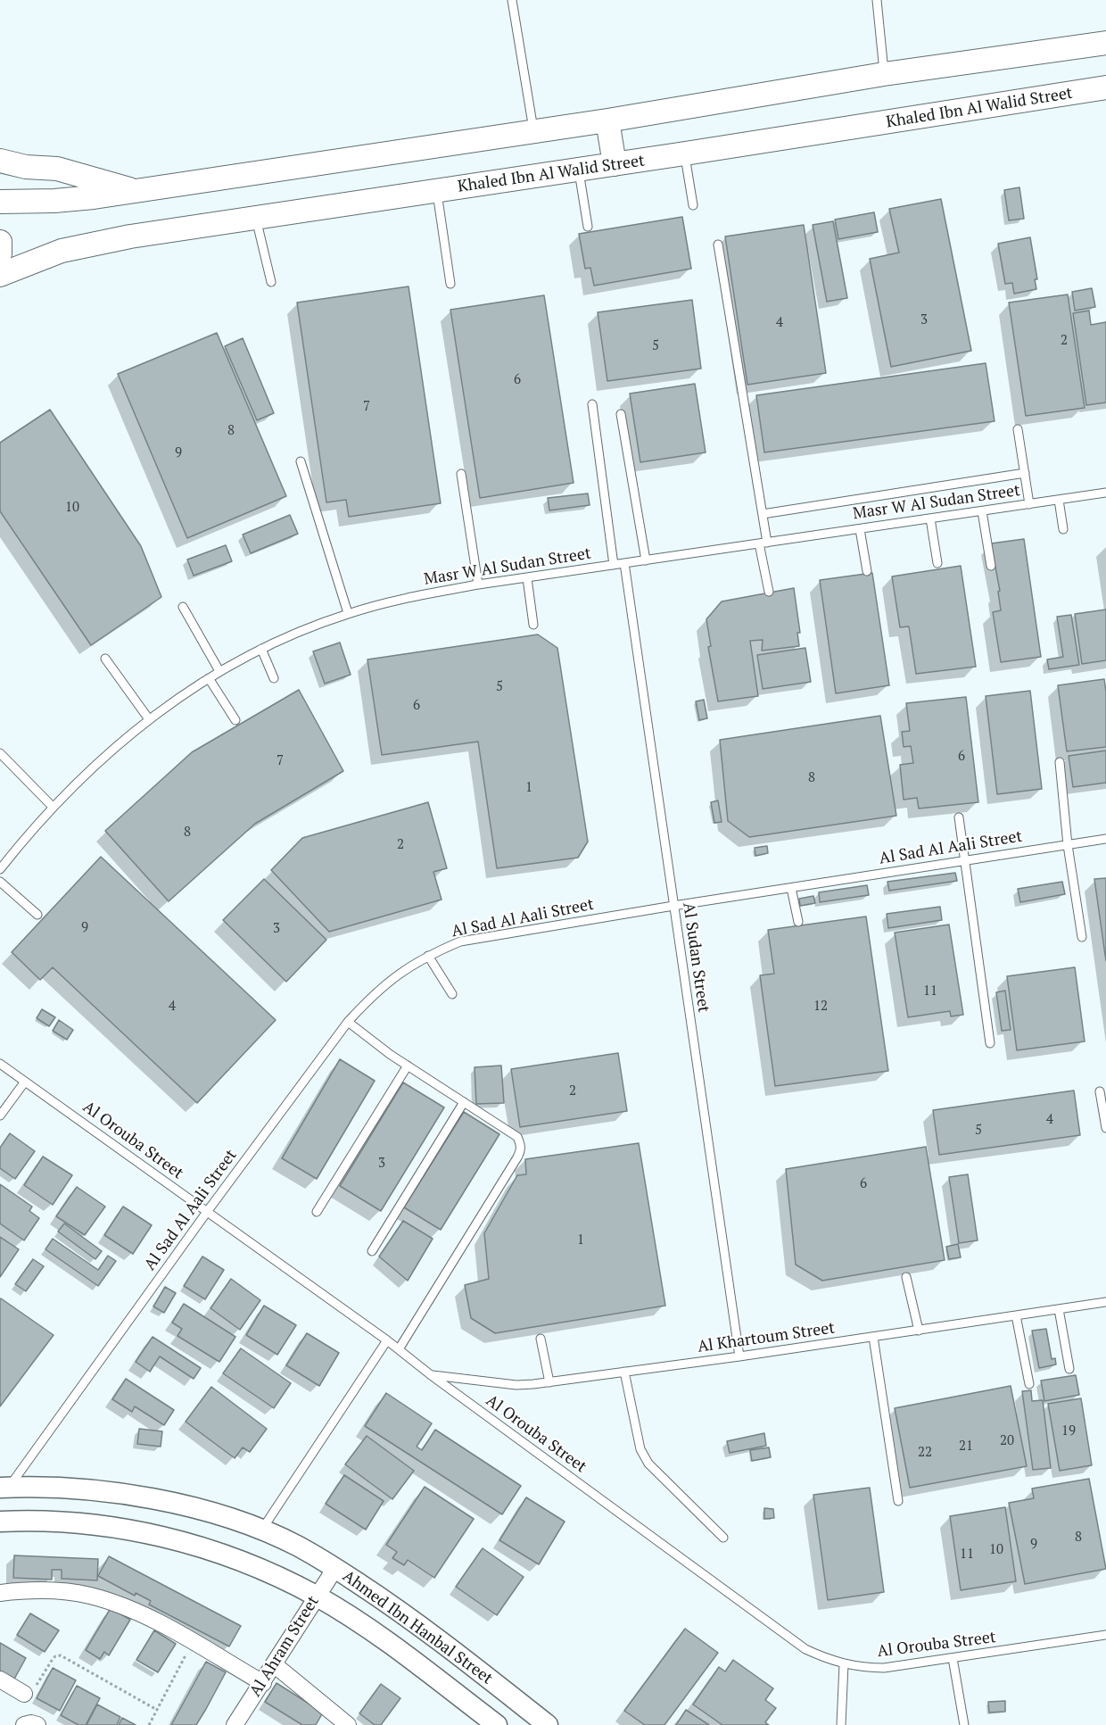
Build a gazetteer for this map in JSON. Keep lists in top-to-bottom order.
{
  "streets": {
    "main road": ["Khaled Ibn Al Walid Street"],
    "street": ["Ahmed Ibn Hanbal Street", "Al Ahram Street"],
    "lane": [
      "Masr W Al Sudan Street",
      "Al Sad Al Aali Street",
      "Al Sudan Street",
      "Al Orouba Street",
      "Al Khartoum Street"
    ]
  },
  "crossings": [
    ["Masr W Al Sudan Street", "Al Sudan Street"],
    ["Al Sad Al Aali Street", "Al Sudan Street"],
    ["Al Sad Al Aali Street", "Al Orouba Street"],
    ["Al Sad Al Aali Street", "Ahmed Ibn Hanbal Street"],
    ["Al Sudan Street", "Al Khartoum Street"],
    ["Al Orouba Street", "Al Khartoum Street"],
    ["Ahmed Ibn Hanbal Street", "Al Ahram Street"]
  ],
  "house_numbers": [
    "3",
    "4",
    "2",
    "5",
    "6",
    "7",
    "8",
    "9",
    "10",
    "5",
    "6",
    "6",
    "7",
    "8",
    "1",
    "8",
    "2",
    "9",
    "3",
    "11",
    "4",
    "12",
    "2",
    "4",
    "5",
    "3",
    "6",
    "1",
    "19",
    "20",
    "21",
    "22",
    "8",
    "9",
    "10",
    "11"
  ]
}
